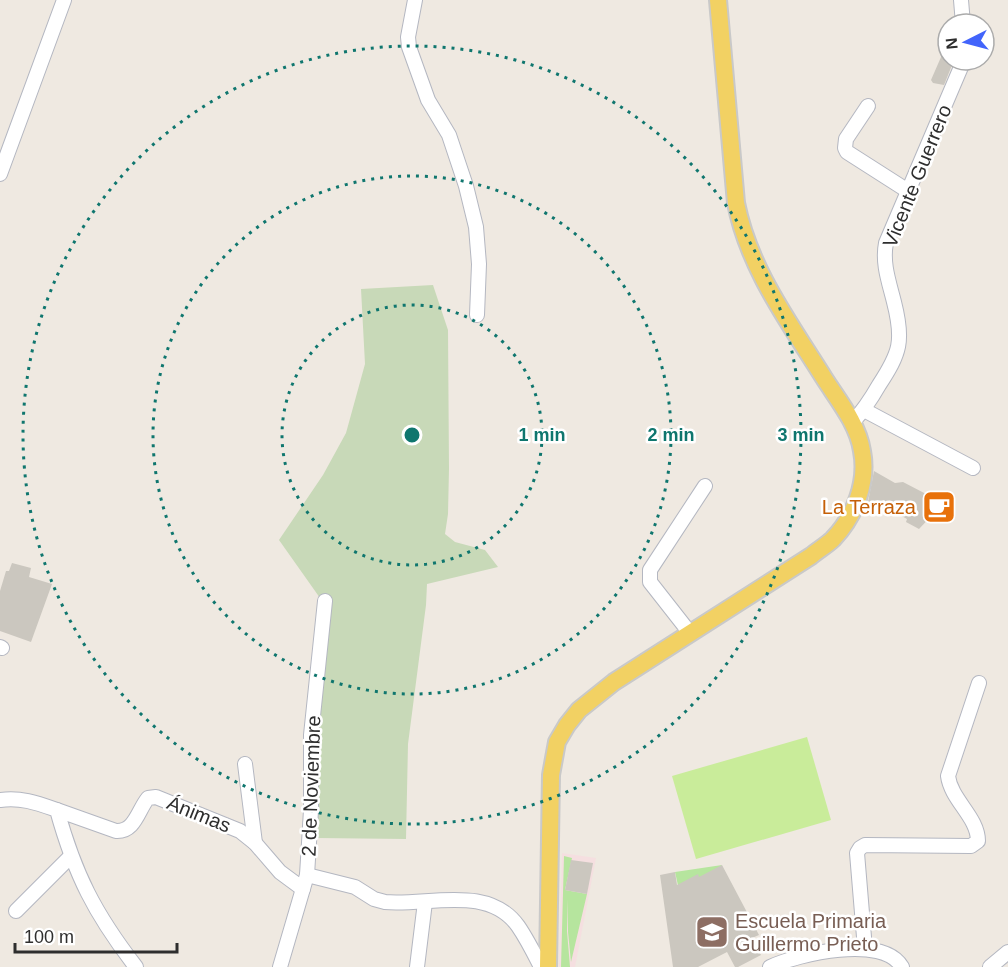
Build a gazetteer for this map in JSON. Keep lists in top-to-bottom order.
{
  "streets": {
    "street": ["Vicente Guerrero", "2 de Noviembre", "Ánimas"]
  },
  "crossings": [
    ["2 de Noviembre", "Ánimas"]
  ],
  "places": {
    "cafe": ["La Terraza"],
    "school or university": ["Escuela Primaria Guillermo Prieto"]
  },
  "scale_bar": "100 m",
  "north": "left",
  "rings": ["1 min", "2 min", "3 min"]
}
